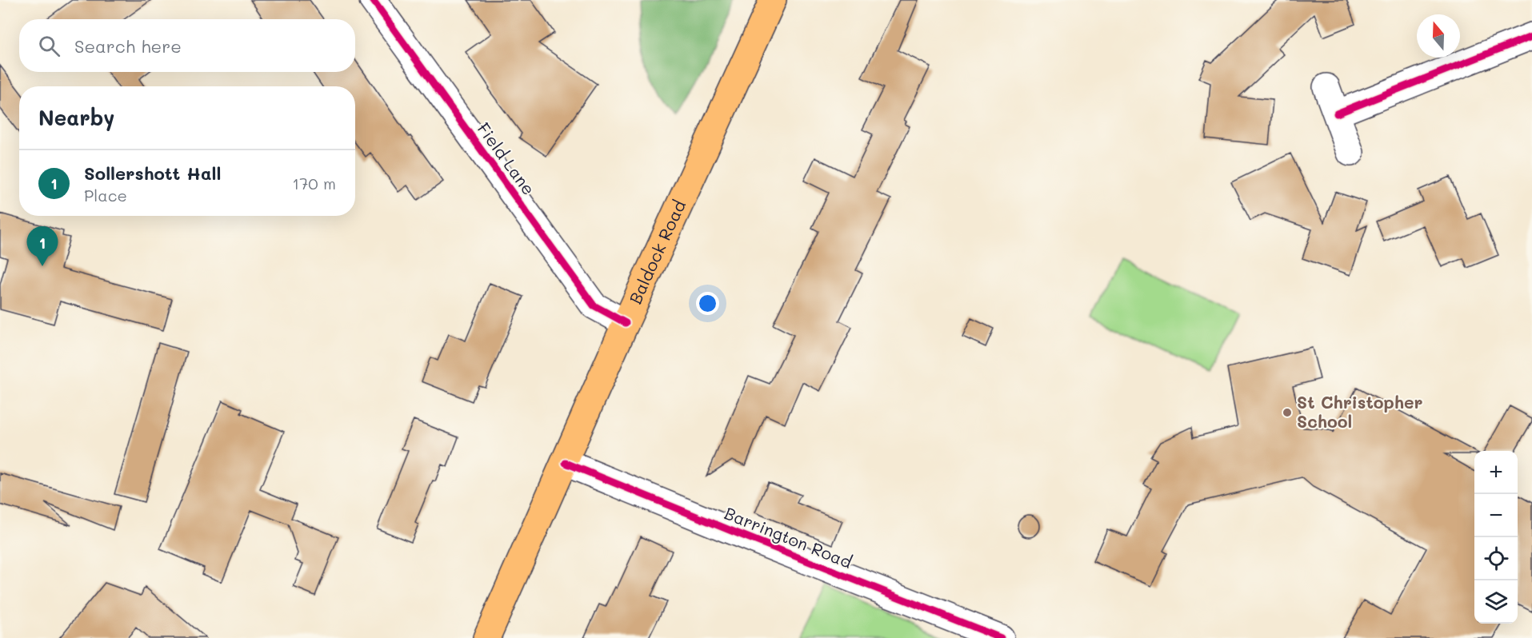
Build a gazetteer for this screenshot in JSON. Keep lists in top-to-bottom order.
{
  "streets": {
    "main road": ["Baldock Road"],
    "street": ["Field Lane", "Barrington Road"]
  },
  "crossings": [
    ["Field Lane", "Baldock Road"],
    ["Baldock Road", "Barrington Road"]
  ],
  "places": ["St Christopher School"],
  "north": "top",
  "page": {
    "search": "Search here",
    "heading": "Nearby",
    "list": [
      {
        "mark": "1",
        "name": "Sollershott Hall",
        "note": "Place",
        "value": "170 m"
      }
    ],
    "pins": "1",
    "map_buttons": ["+", "−"]
  }
}
